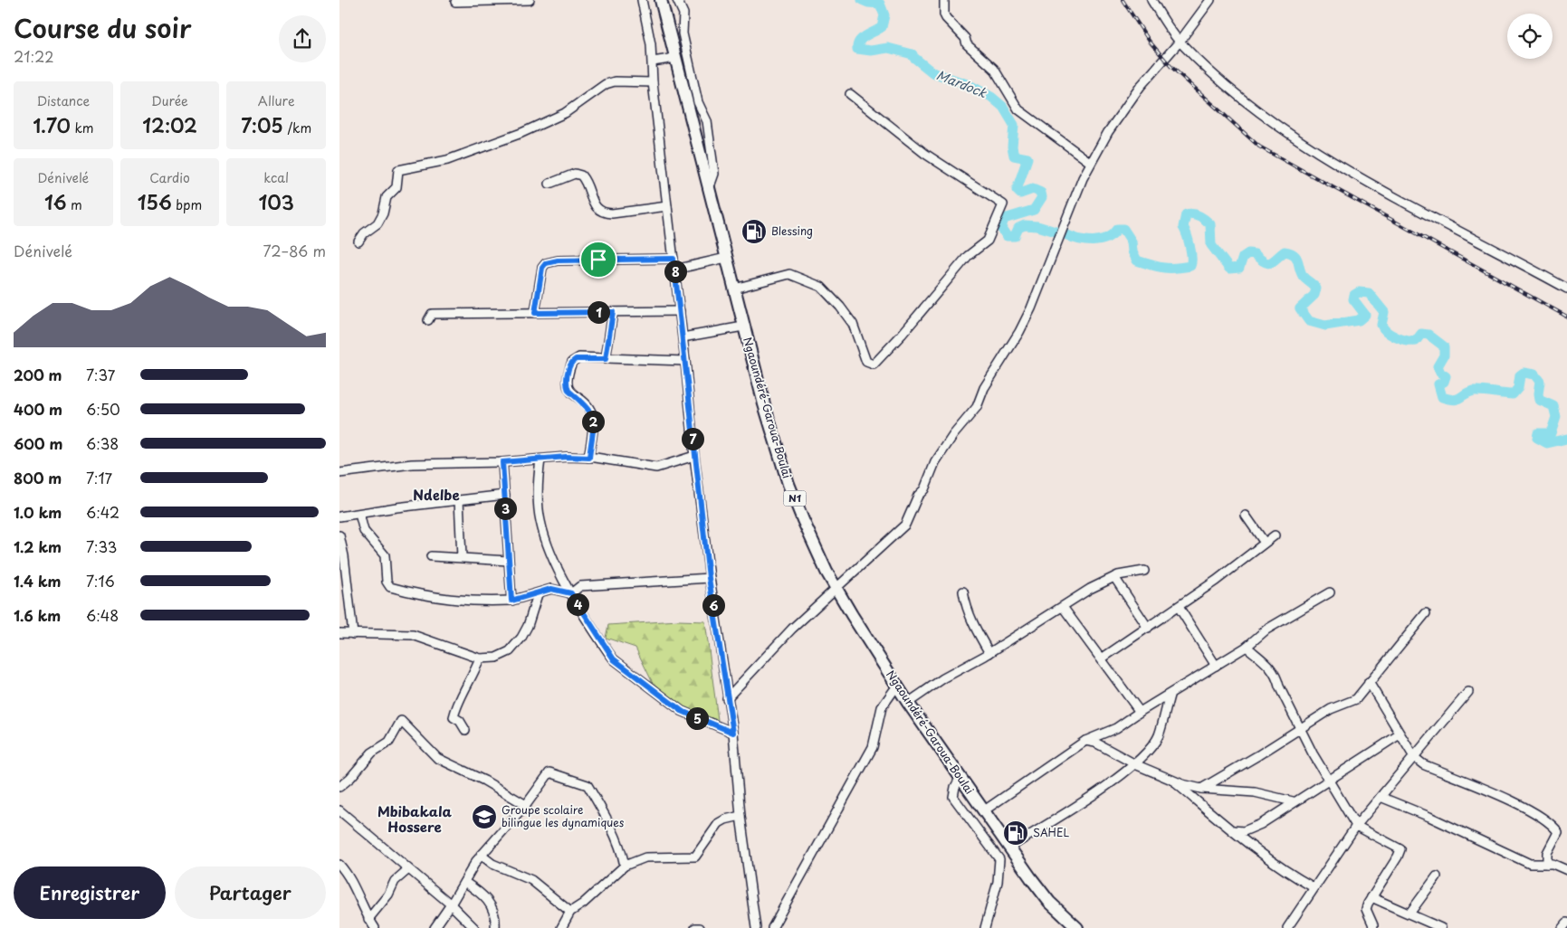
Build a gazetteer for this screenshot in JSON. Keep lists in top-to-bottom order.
{
  "streets": {
    "highway": ["Ngaoundéré-Garoua-Boulai", "N1"]
  },
  "districts": ["Ndelbe", "Mbibakala Hossere"],
  "water": ["Mardock"],
  "places": {
    "fuel station": ["Blessing", "SAHEL"],
    "school or university": ["Groupe scolaire bilingue les dynamiques"]
  },
  "page": {
    "heading": ["Course du soir", "21:22"],
    "stats": [
      ["Distance", "1.70 km"],
      ["Durée", "12:02"],
      ["Allure", "7:05 /km"],
      ["Dénivelé", "16 m"],
      ["Cardio", "156 bpm"],
      ["kcal", "103"]
    ],
    "chart": ["Dénivelé", "72–86 m"],
    "pins": [
      "8",
      "1",
      "2",
      "7",
      "3",
      "4",
      "6",
      "5"
    ],
    "list": [
      {
        "name": "200 m",
        "note": "7:37"
      },
      {
        "name": "400 m",
        "note": "6:50"
      },
      {
        "name": "600 m",
        "note": "6:38"
      },
      {
        "name": "800 m",
        "note": "7:17"
      },
      {
        "name": "1.0 km",
        "note": "6:42"
      },
      {
        "name": "1.2 km",
        "note": "7:33"
      },
      {
        "name": "1.4 km",
        "note": "7:16"
      },
      {
        "name": "1.6 km",
        "note": "6:48"
      }
    ],
    "buttons": ["Enregistrer", "Partager"]
  }
}
